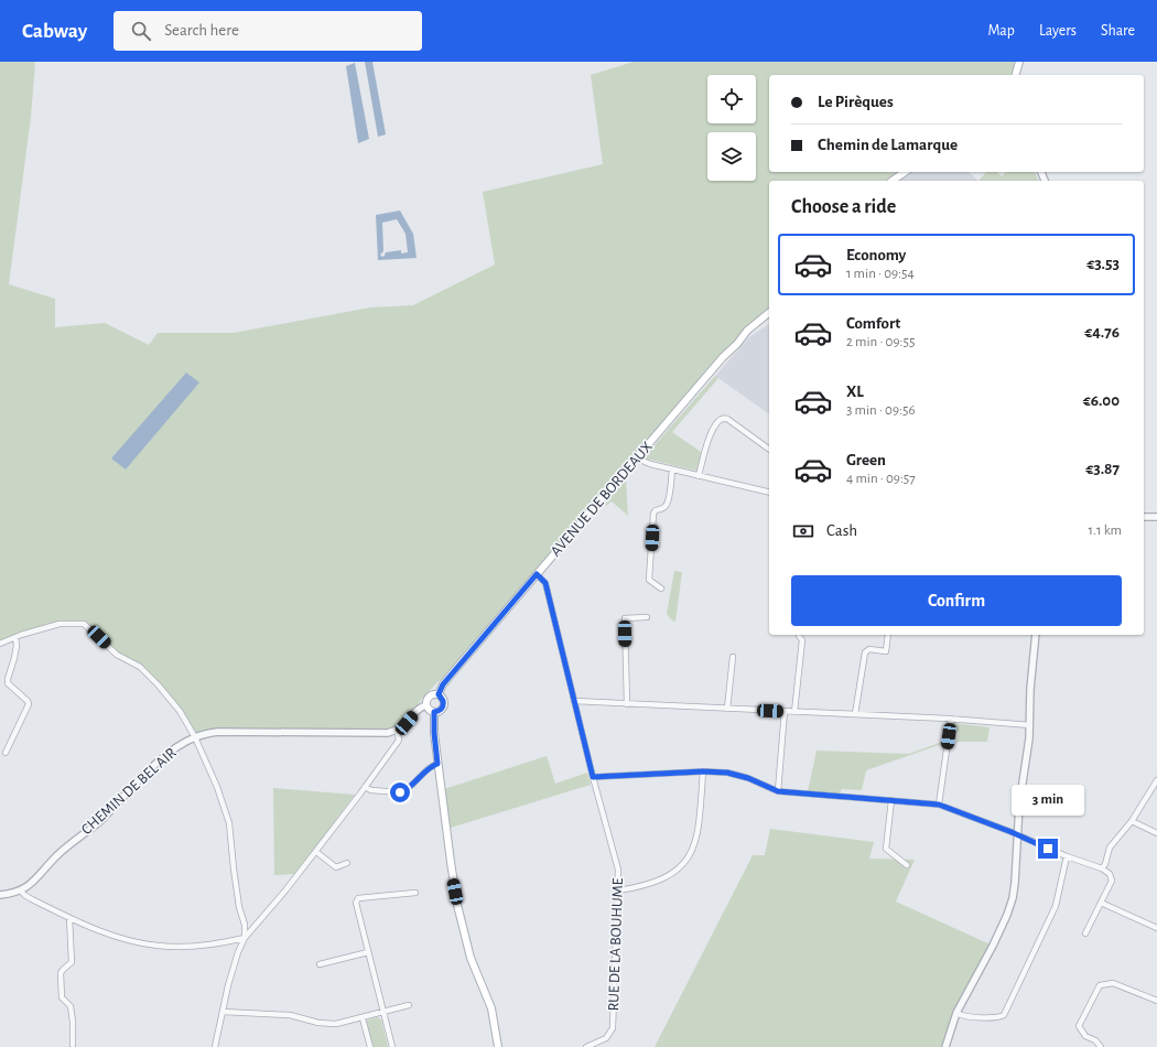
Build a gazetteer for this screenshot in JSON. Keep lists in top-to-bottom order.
{
  "streets": {
    "main road": ["AVENUE DE BORDEAUX"],
    "street": ["CHEMIN DE BEL AIR", "RUE DE LA BOUHUME"]
  },
  "crossings": [
    ["AVENUE DE BORDEAUX", "RUE DE LA BOUHUME"]
  ],
  "page": {
    "header": "Cabway",
    "search": "Search here",
    "nav": ["Map", "Layers", "Share"],
    "banner": ["Le Pirèques", "Chemin de Lamarque"],
    "heading": "Choose a ride",
    "list": [
      {
        "name": "Economy",
        "note": "1 min · 09:54",
        "value": "€3.53"
      },
      {
        "name": "Comfort",
        "note": "2 min · 09:55",
        "value": "€4.76"
      },
      {
        "name": "XL",
        "note": "3 min · 09:56",
        "value": "€6.00"
      },
      {
        "name": "Green",
        "note": "4 min · 09:57",
        "value": "€3.87"
      }
    ],
    "pay": ["Cash", "1.1 km"],
    "buttons": "Confirm",
    "bubble": "3 min"
  }
}
